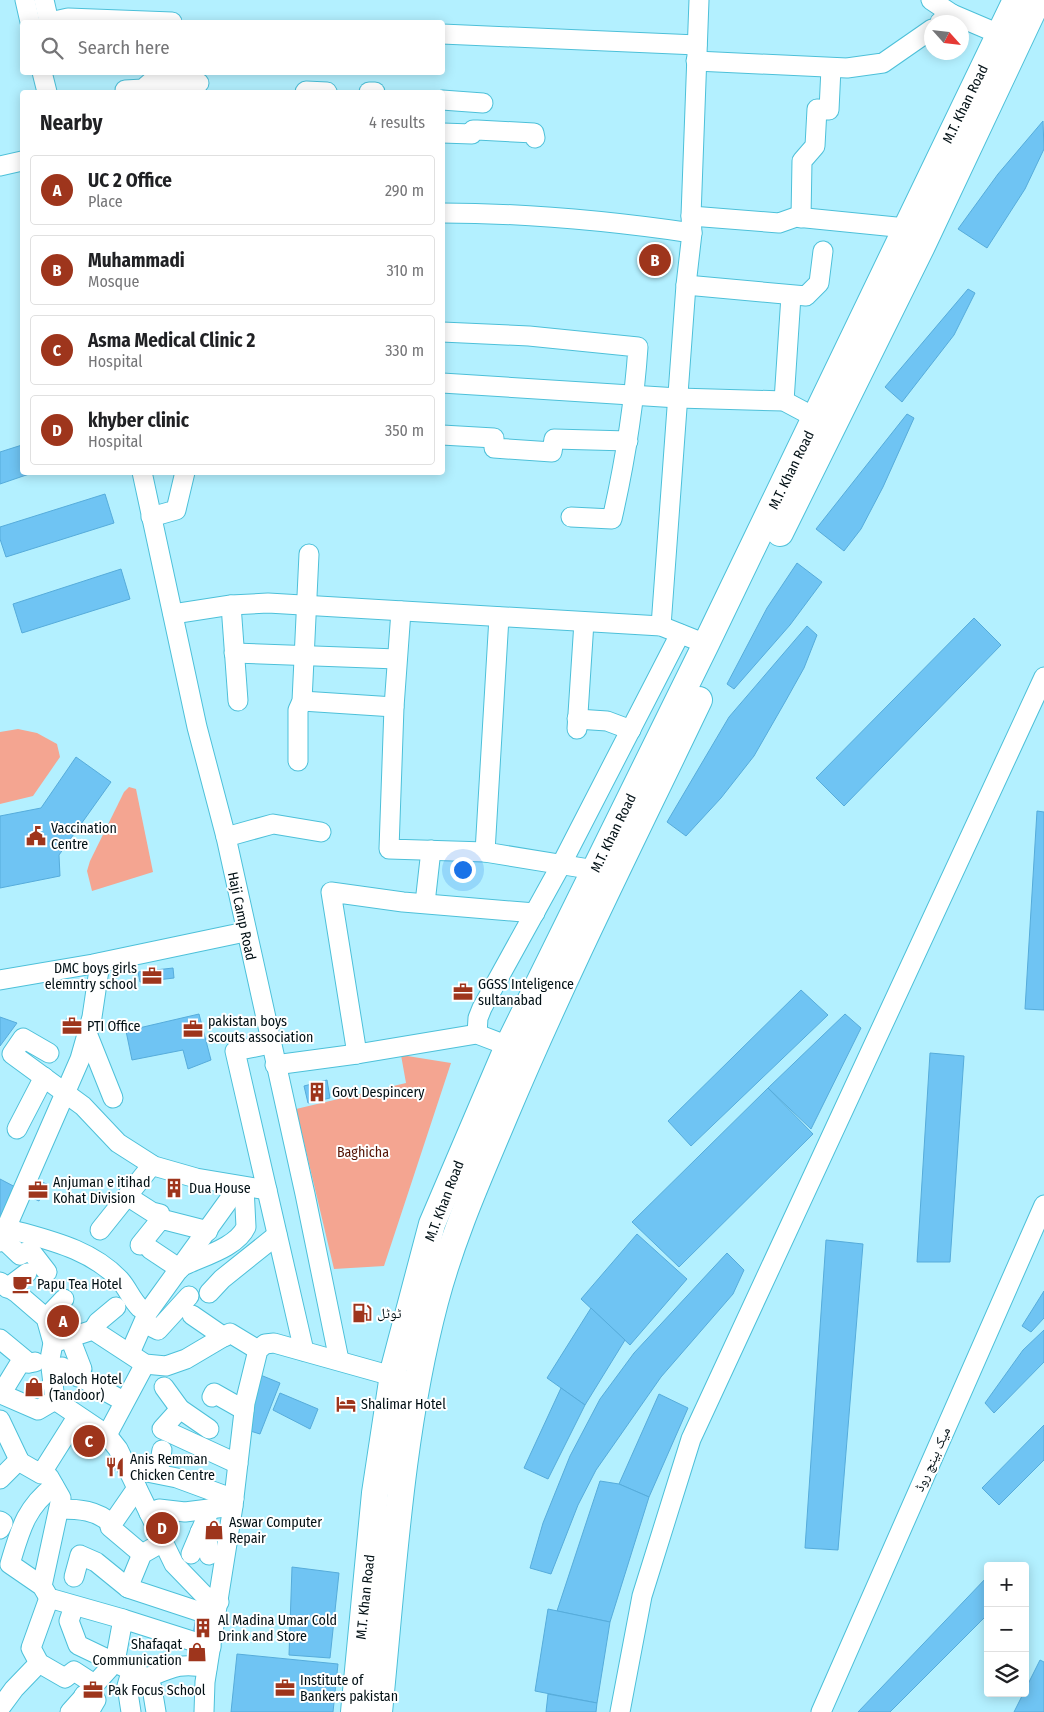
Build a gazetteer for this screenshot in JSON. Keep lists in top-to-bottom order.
{
  "streets": {
    "highway": ["M.T. Khan Road"],
    "street": ["Haji Camp Road", "میک ہینچ روڈ"]
  },
  "parks": ["Baghicha"],
  "places": {
    "public building": ["Vaccination Centre"],
    "office": [
      "DMC boys girls elemntry school",
      "GGSS Inteligence sultanabad",
      "PTI Office",
      "pakistan boys scouts association",
      "Anjuman e itihad Kohat Division",
      "Institute of Bankers pakistan",
      "Pak Focus School"
    ],
    "building": ["Govt Despincery", "Dua House", "Al Madina Umar Cold Drink and Store"],
    "cafe": ["Papu Tea Hotel"],
    "fuel station": ["ٹوٹل"],
    "shop": ["Baloch Hotel (Tandoor)", "Aswar Computer Repair", "Shafaqat Communication"],
    "hotel": ["Shalimar Hotel"],
    "restaurant": ["Anis Remman Chicken Centre"]
  },
  "north": "bottom right",
  "page": {
    "search": "Search here",
    "heading": ["Nearby", "4 results"],
    "list": [
      {
        "mark": "A",
        "name": "UC 2 Office",
        "note": "Place",
        "value": "290 m"
      },
      {
        "mark": "B",
        "name": "Muhammadi",
        "note": "Mosque",
        "value": "310 m"
      },
      {
        "mark": "C",
        "name": "Asma Medical Clinic 2",
        "note": "Hospital",
        "value": "330 m"
      },
      {
        "mark": "D",
        "name": "khyber clinic",
        "note": "Hospital",
        "value": "350 m"
      }
    ],
    "pins": [
      "B",
      "A",
      "C",
      "D"
    ],
    "map_buttons": ["+", "−"]
  }
}
